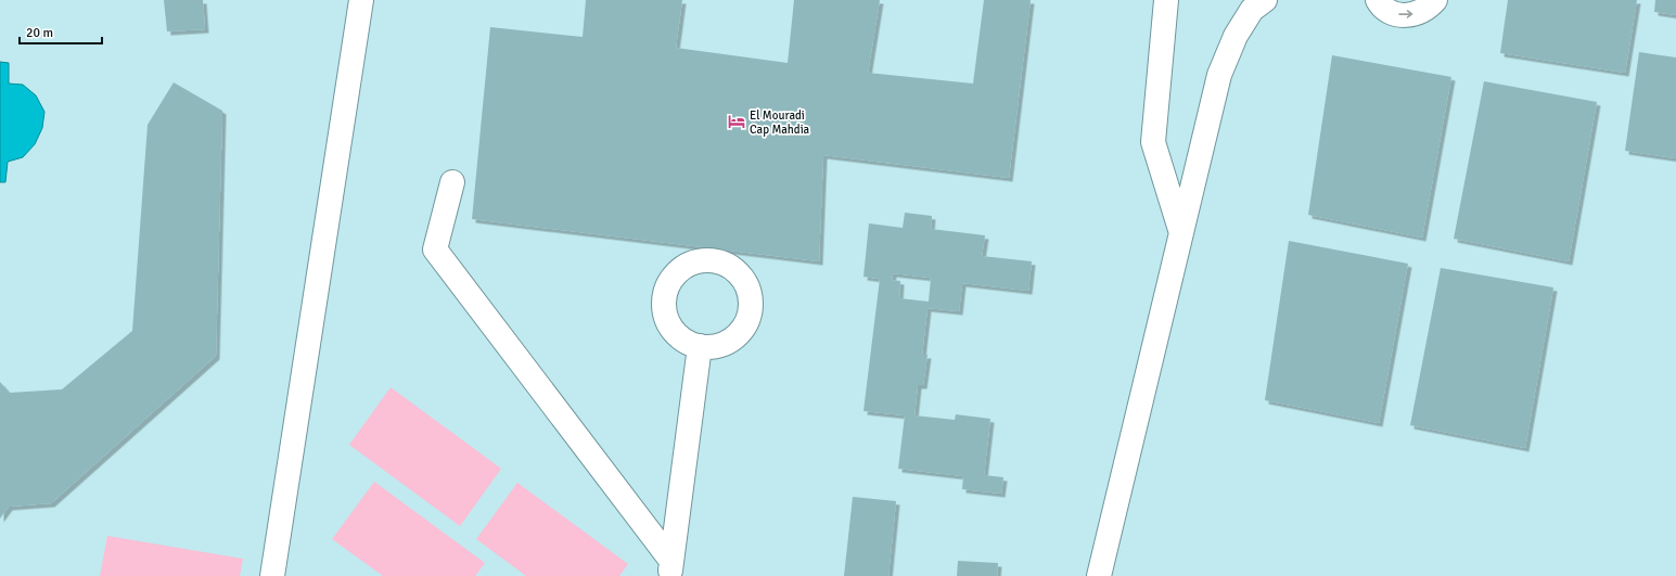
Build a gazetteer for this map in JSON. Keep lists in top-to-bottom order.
{
  "places": {
    "hotel": ["El Mouradi Cap Mahdia"]
  },
  "scale_bar": "20 m"
}
